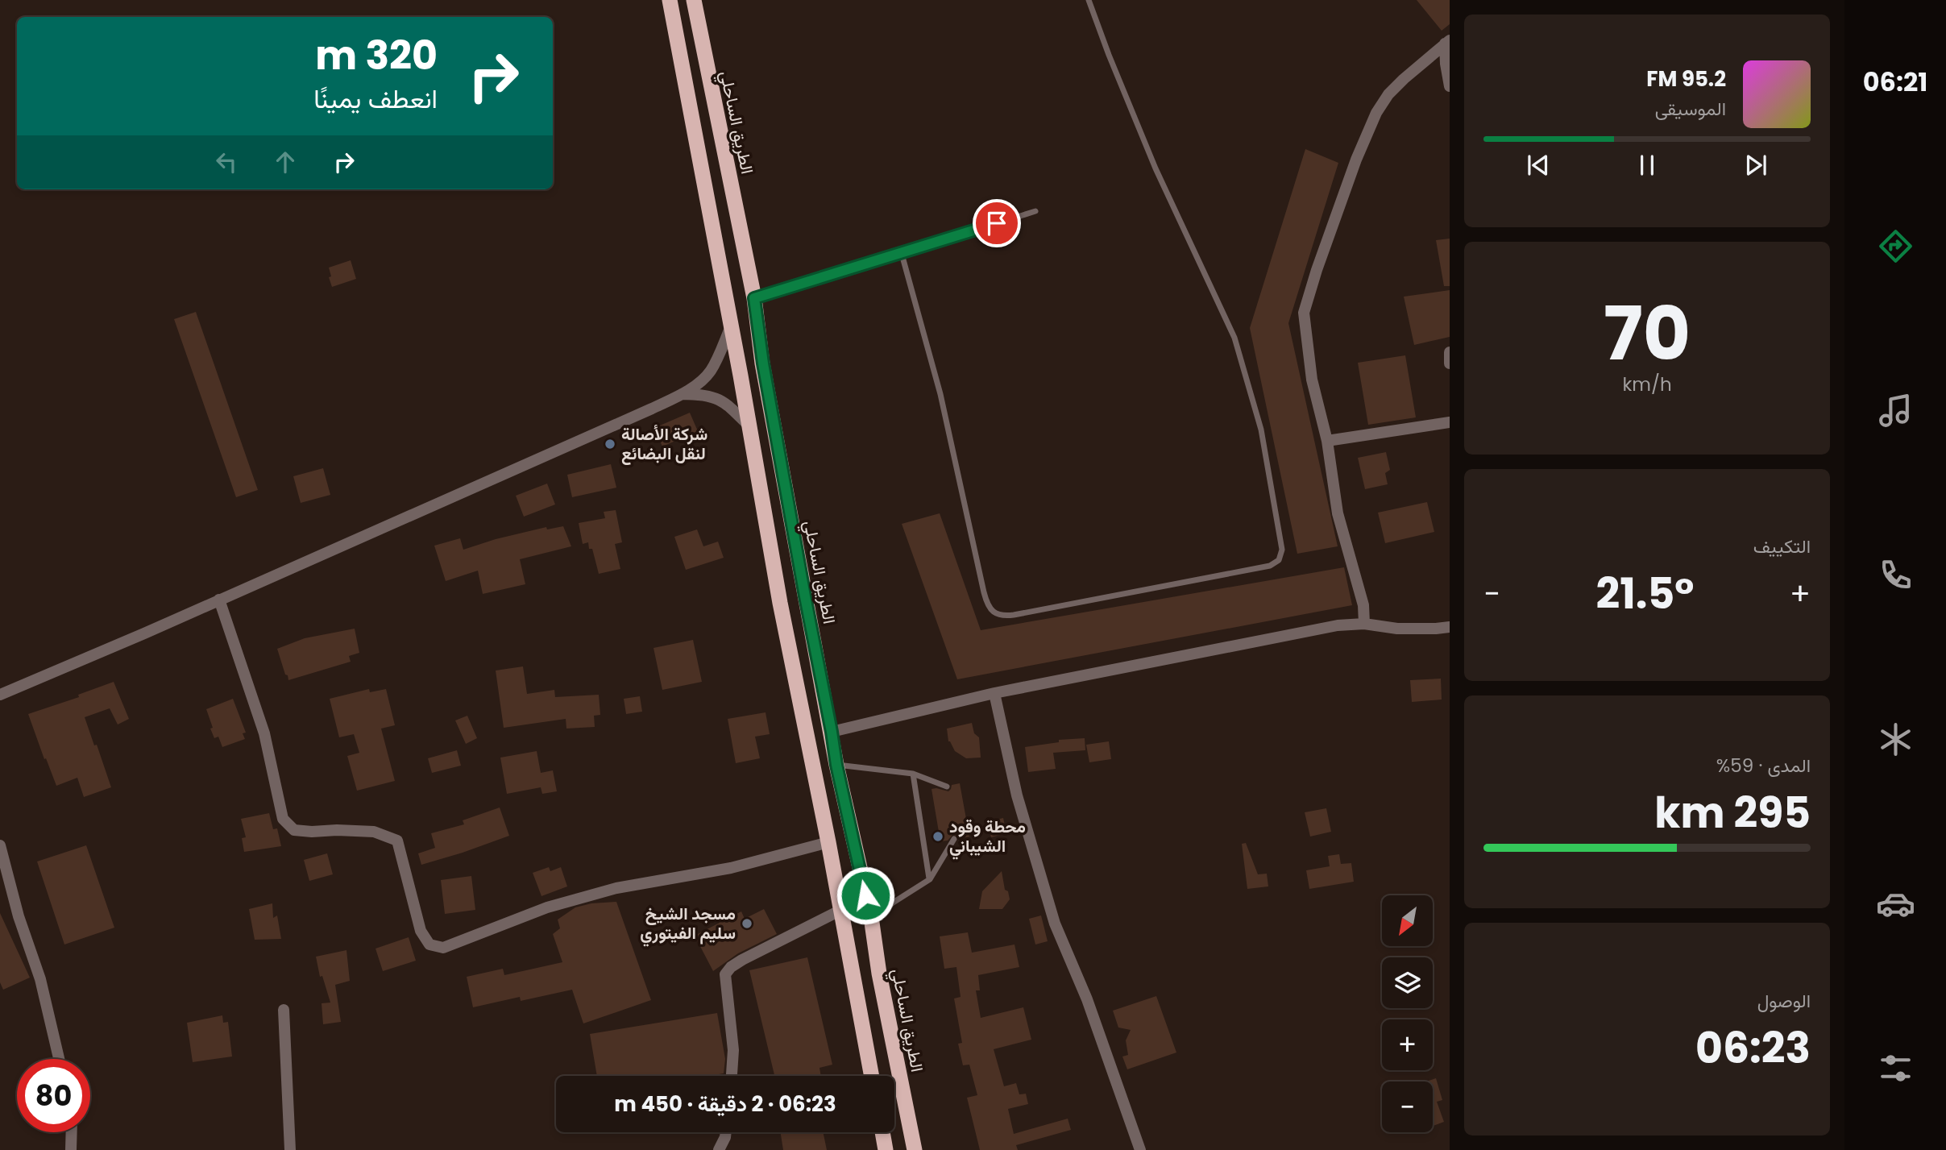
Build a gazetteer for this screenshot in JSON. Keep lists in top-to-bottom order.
{
  "streets": {
    "highway": ["الطريق الساحلي"]
  },
  "places": ["شركة الأصالة لنقل البضائع", "محطة وقود الشيباني", "مسجد الشيخ سليم الفيتوري"],
  "north": "bottom left",
  "page": {
    "tabs": "06:21",
    "turn": ["320 m", "انعطف يمينًا"],
    "song": ["95.2 FM", "الموسيقى"],
    "tile": [
      ["70", "km/h"],
      "التكييف",
      ["المدى · 59%", "295 km"],
      ["الوصول", "06:23"]
    ],
    "heat": ["−", "21.5°", "+"],
    "map_buttons": ["+", "−"],
    "limit": "80",
    "trip": "06:23 · 2 دقيقة · 450 m"
  }
}
